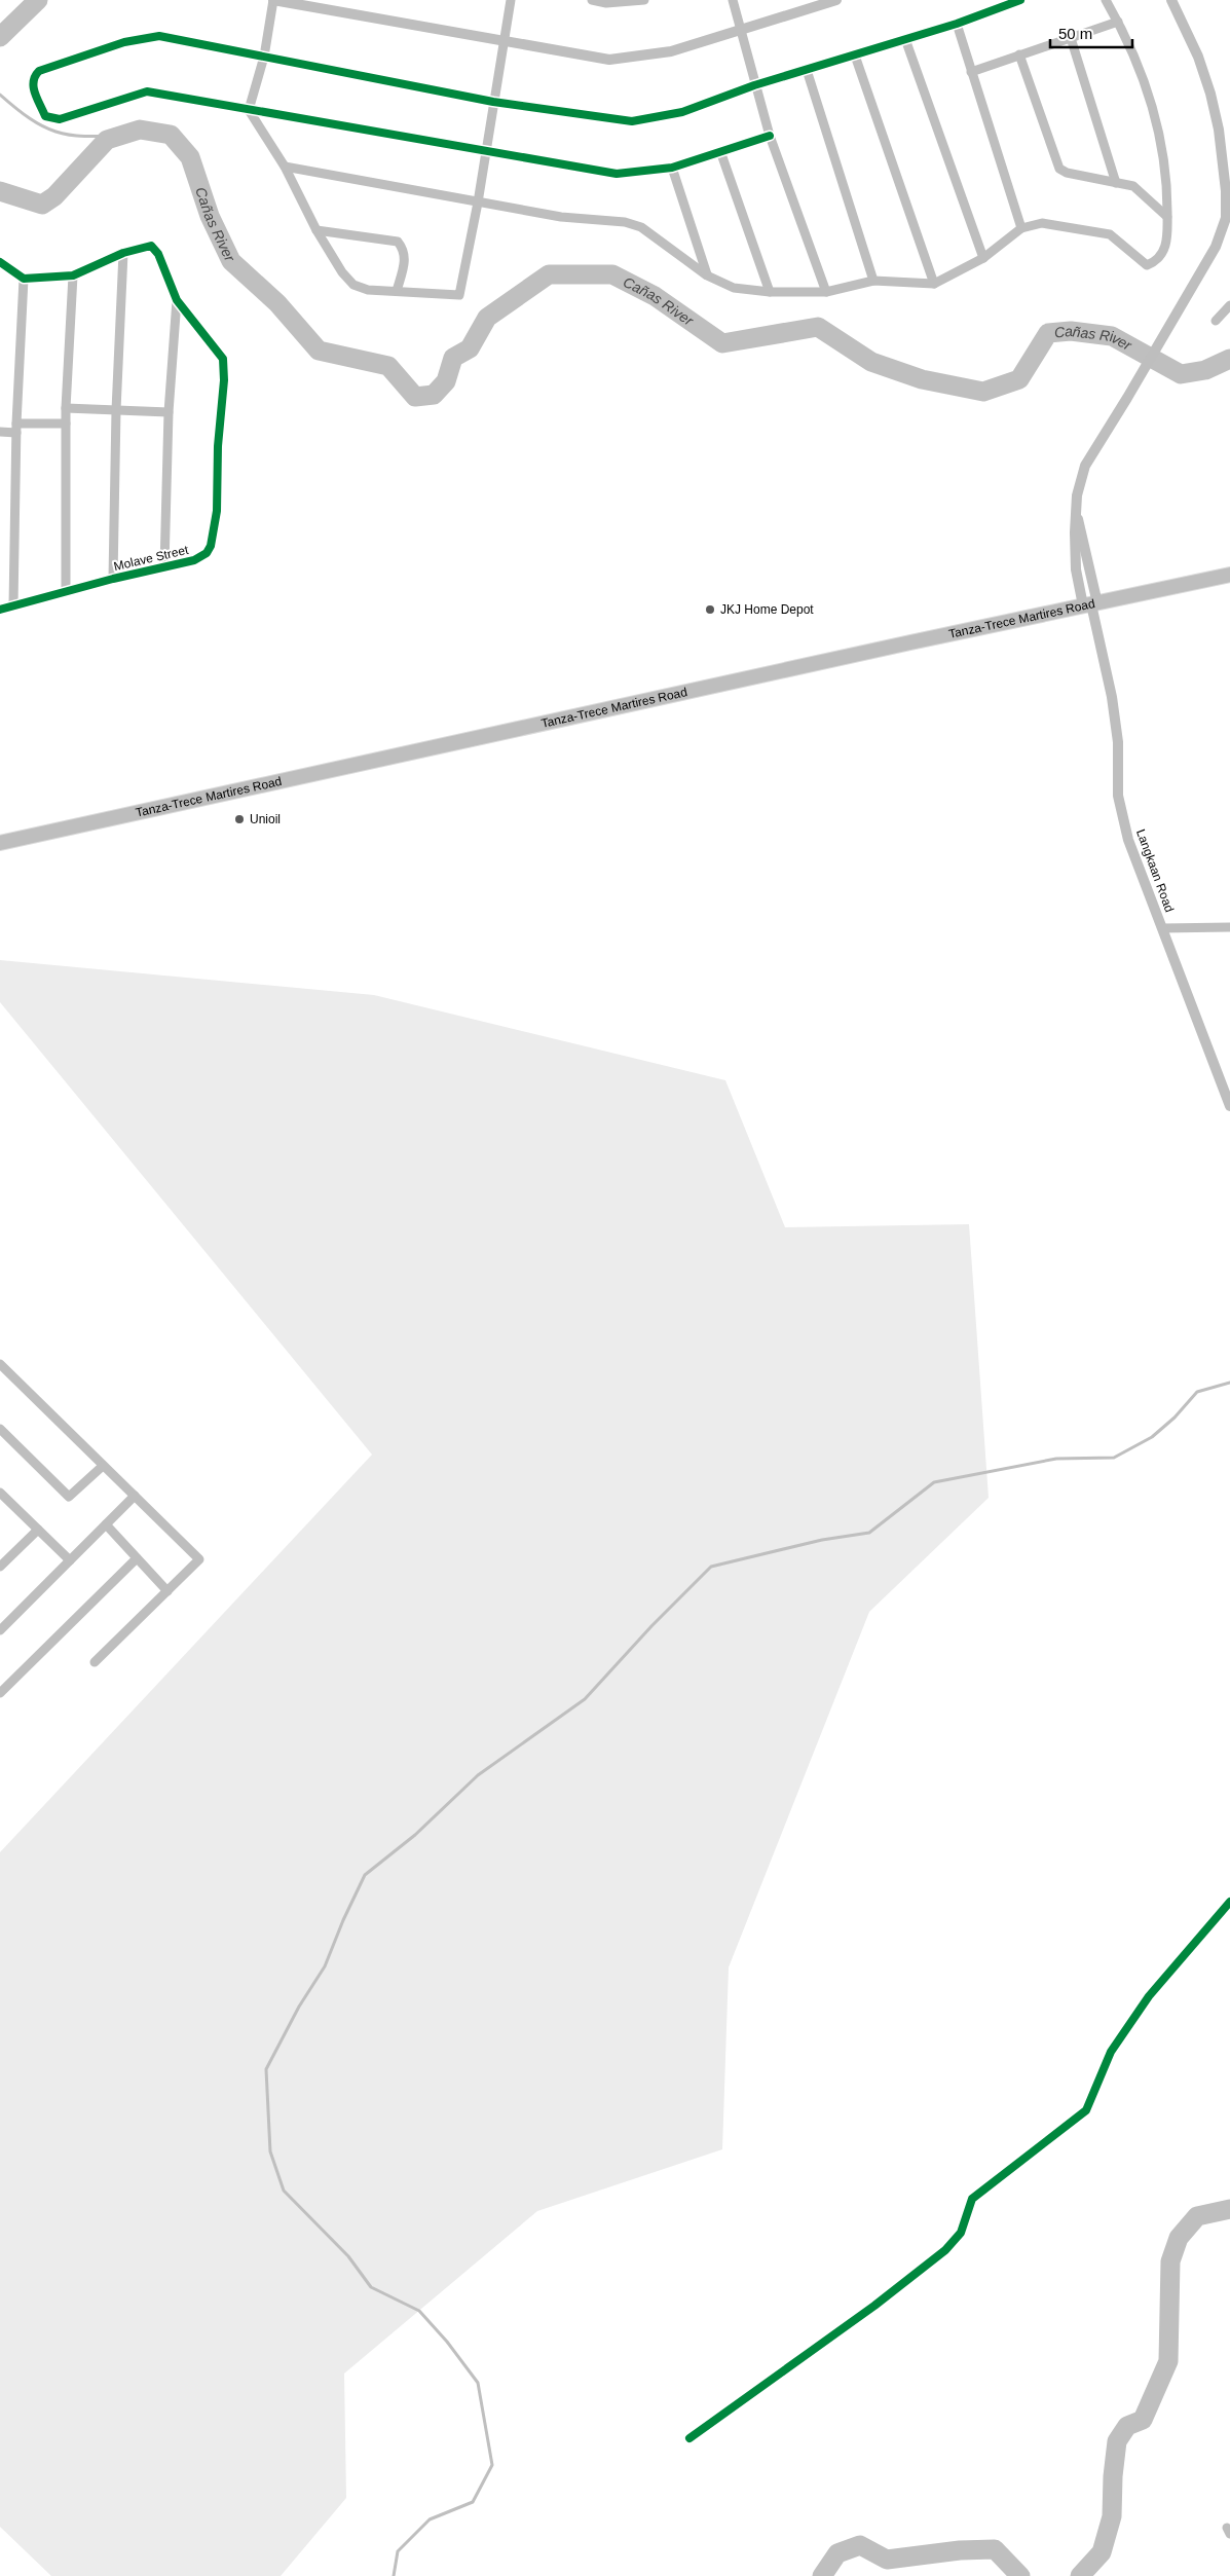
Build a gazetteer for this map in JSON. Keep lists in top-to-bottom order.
{
  "streets": {
    "main road": ["Tanza-Trece Martires Road"],
    "street": ["Molave Street", "Langkaan Road"]
  },
  "crossings": [
    ["Tanza-Trece Martires Road", "Langkaan Road"]
  ],
  "water": ["Cañas River"],
  "places": ["JKJ Home Depot", "Unioil"],
  "scale_bar": "50 m"
}
